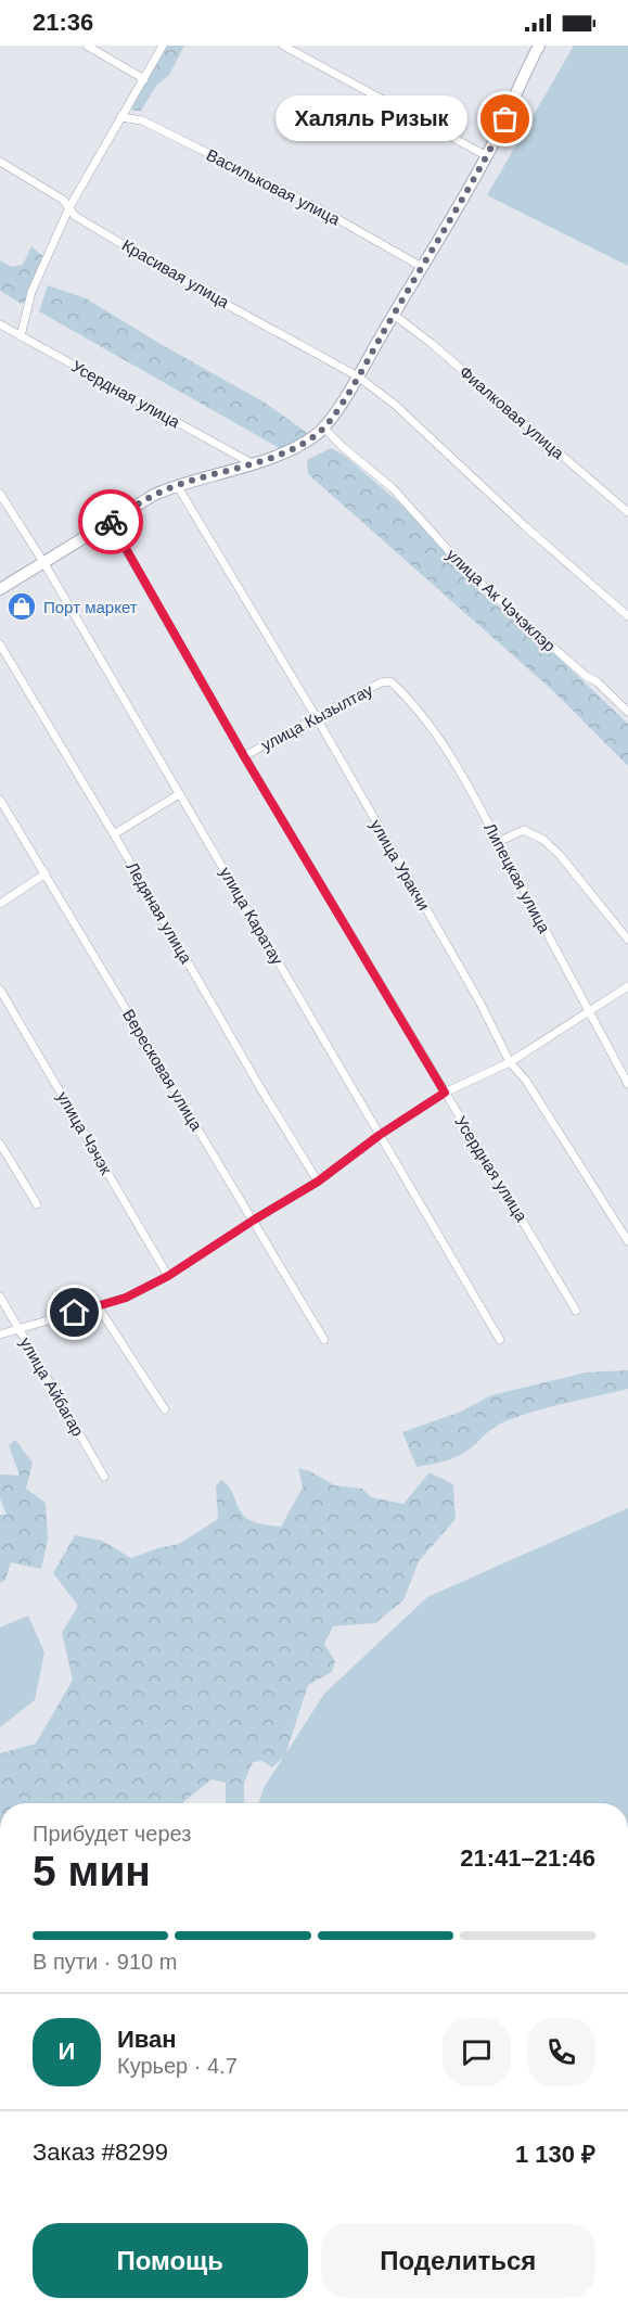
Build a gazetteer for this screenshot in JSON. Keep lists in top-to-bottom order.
{
  "streets": {
    "street": [
      "Васильковая улица",
      "Красивая улица",
      "Усердная улица",
      "Фиалковая улица",
      "улица Ак Чэчэклэр",
      "улица Кызылтау",
      "улица Уракчи",
      "Липецкая улица",
      "Ледяная улица",
      "улица Каратау",
      "Вересковая улица",
      "улица Чэчэк",
      "улица Айбагар"
    ]
  },
  "crossings": [
    ["Усердная улица", "улица Кызылтау"],
    ["улица Кызылтау", "улица Уракчи"],
    ["улица Кызылтау", "Липецкая улица"]
  ],
  "places": {
    "other": ["Халяль Ризык"],
    "shop": ["Порт маркет"]
  },
  "page": {
    "status": "21:36",
    "bubble": "Халяль Ризык",
    "heading": ["5 мин", "Прибудет через", "21:41–21:46"],
    "panel": [
      "Иван",
      "Курьер · 4.7",
      "Заказ #8299",
      "1 130 ₽"
    ],
    "bar": "В пути · 910 m",
    "round": "И",
    "buttons": ["Помощь", "Поделиться"]
  }
}
